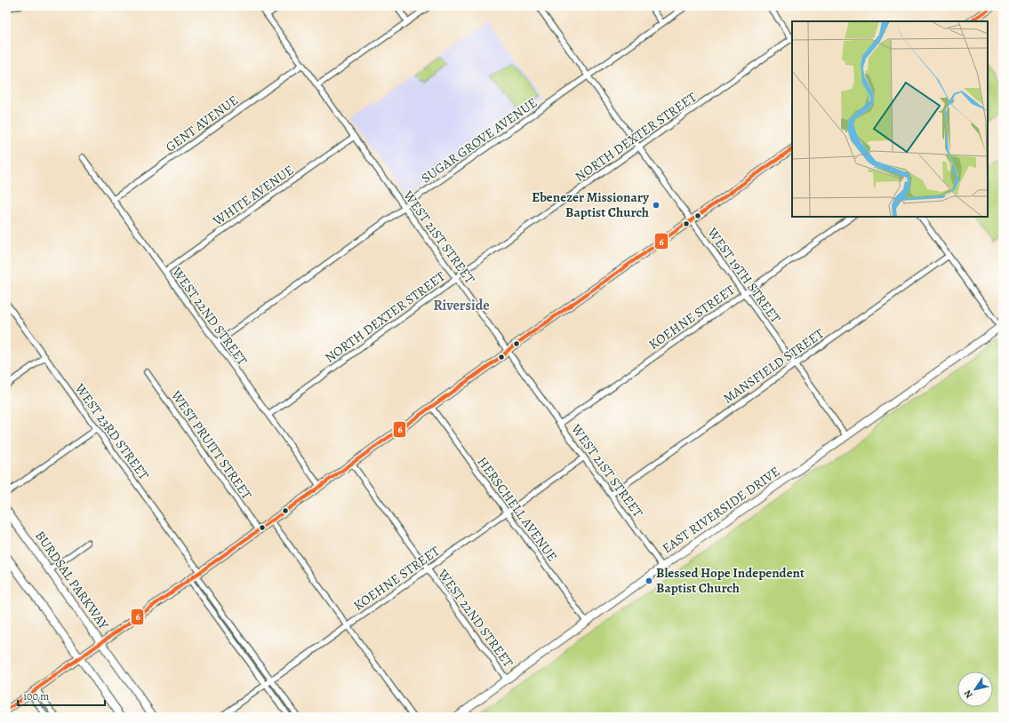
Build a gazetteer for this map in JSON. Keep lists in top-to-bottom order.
{
  "streets": {
    "street": [
      "GENT AVENUE",
      "NORTH DEXTER STREET",
      "SUGAR GROVE AVENUE",
      "WHITE AVENUE",
      "WEST 21ST STREET",
      "WEST 19TH STREET",
      "WEST 22ND STREET",
      "KOEHNE STREET",
      "MANSFIELD STREET",
      "WEST 23RD STREET",
      "WEST PRUITT STREET",
      "HERSCHELL AVENUE",
      "EAST RIVERSIDE DRIVE",
      "BURDSAL PARKWAY"
    ]
  },
  "crossings": [
    ["GENT AVENUE", "WEST 21ST STREET"],
    ["GENT AVENUE", "WEST 22ND STREET"],
    ["NORTH DEXTER STREET", "WEST 21ST STREET"],
    ["NORTH DEXTER STREET", "WEST 19TH STREET"],
    ["NORTH DEXTER STREET", "WEST 22ND STREET"],
    ["SUGAR GROVE AVENUE", "WEST 21ST STREET"],
    ["SUGAR GROVE AVENUE", "WEST 19TH STREET"],
    ["SUGAR GROVE AVENUE", "WEST 22ND STREET"],
    ["WHITE AVENUE", "WEST 21ST STREET"],
    ["WHITE AVENUE", "WEST 22ND STREET"],
    ["WEST 21ST STREET", "KOEHNE STREET"],
    ["WEST 21ST STREET", "MANSFIELD STREET"],
    ["WEST 21ST STREET", "EAST RIVERSIDE DRIVE"],
    ["WEST 19TH STREET", "KOEHNE STREET"],
    ["WEST 19TH STREET", "MANSFIELD STREET"],
    ["WEST 19TH STREET", "EAST RIVERSIDE DRIVE"],
    ["WEST 22ND STREET", "KOEHNE STREET"],
    ["WEST 22ND STREET", "EAST RIVERSIDE DRIVE"],
    ["KOEHNE STREET", "WEST 23RD STREET"],
    ["KOEHNE STREET", "HERSCHELL AVENUE"],
    ["HERSCHELL AVENUE", "EAST RIVERSIDE DRIVE"]
  ],
  "districts": ["Riverside"],
  "places": ["Ebenezer Missionary Baptist Church", "Blessed Hope Independent Baptist Church"],
  "lines": ["transit line 6"],
  "scale_bar": "100 m",
  "north": "bottom left"
}
